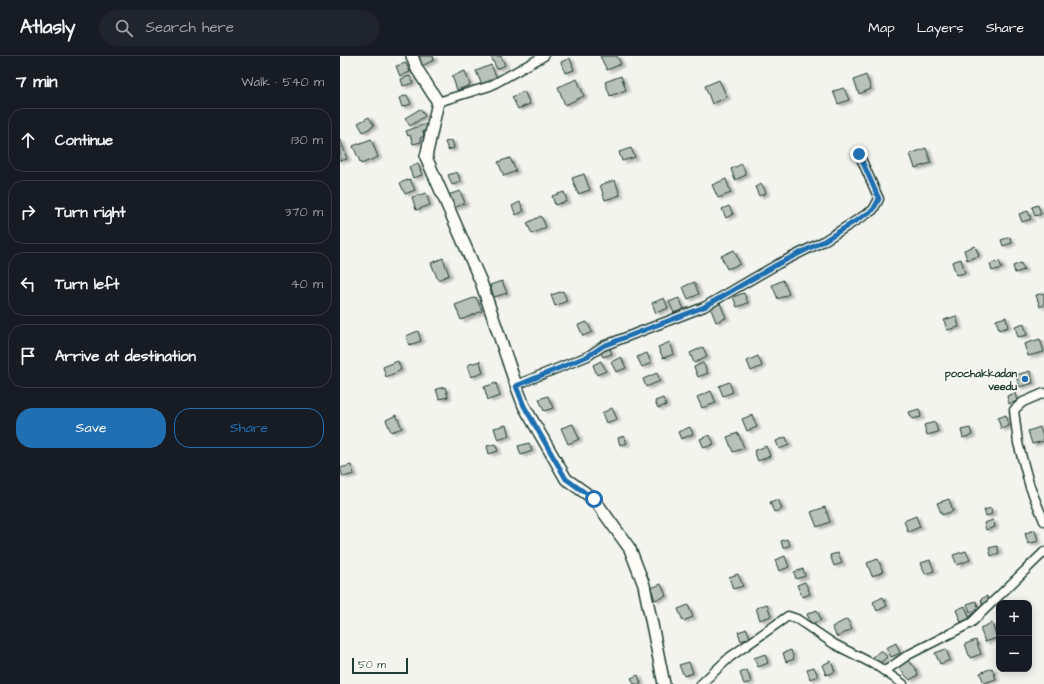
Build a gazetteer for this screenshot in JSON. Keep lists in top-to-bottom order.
{
  "places": ["poochakkadan veedu"],
  "scale_bar": "50 m",
  "page": {
    "header": "Atlasly",
    "search": "Search here",
    "nav": ["Map", "Layers", "Share"],
    "heading": ["7 min", "Walk · 540 m"],
    "list": [
      ["Continue", "130 m"],
      ["Turn right", "370 m"],
      ["Turn left", "40 m"],
      "Arrive at destination"
    ],
    "buttons": ["Save", "Share"],
    "map_buttons": ["+", "−"],
    "scale": "50 m"
  }
}
